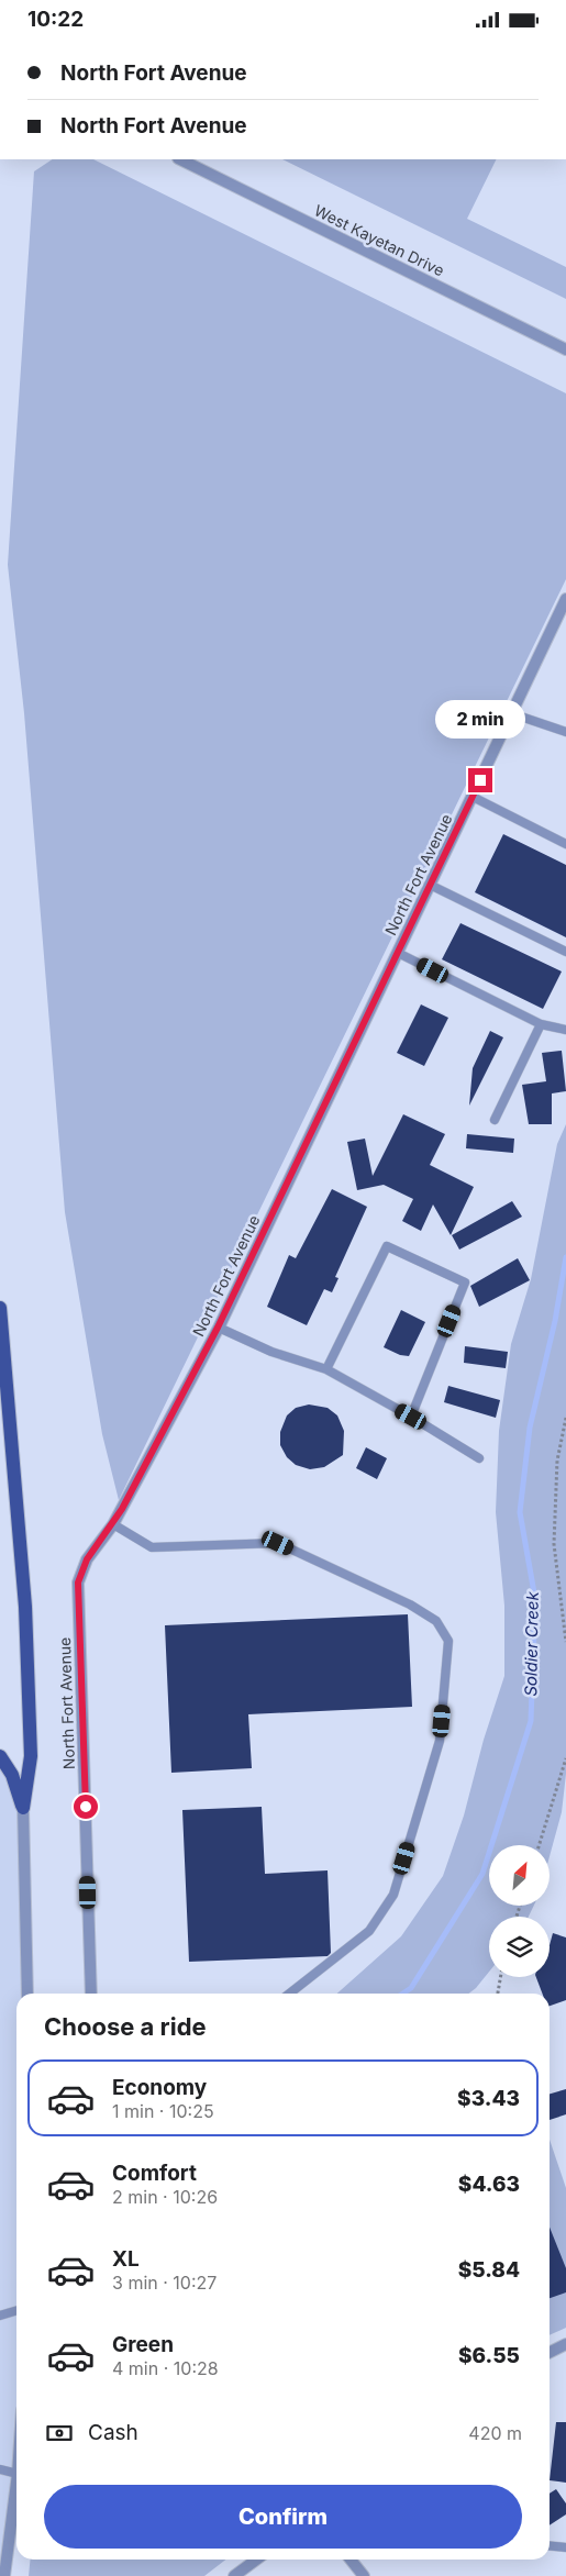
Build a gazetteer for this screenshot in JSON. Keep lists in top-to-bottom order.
{
  "streets": {
    "street": ["West Kayetan Drive", "North Fort Avenue"]
  },
  "water": ["Soldier Creek"],
  "north": "top right",
  "page": {
    "status": "10:22",
    "banner": ["North Fort Avenue", "North Fort Avenue"],
    "bubble": "2 min",
    "heading": "Choose a ride",
    "list": [
      {
        "name": "Economy",
        "note": "1 min · 10:25",
        "value": "$3.43"
      },
      {
        "name": "Comfort",
        "note": "2 min · 10:26",
        "value": "$4.63"
      },
      {
        "name": "XL",
        "note": "3 min · 10:27",
        "value": "$5.84"
      },
      {
        "name": "Green",
        "note": "4 min · 10:28",
        "value": "$6.55"
      }
    ],
    "pay": ["Cash", "420 m"],
    "buttons": "Confirm"
  }
}
